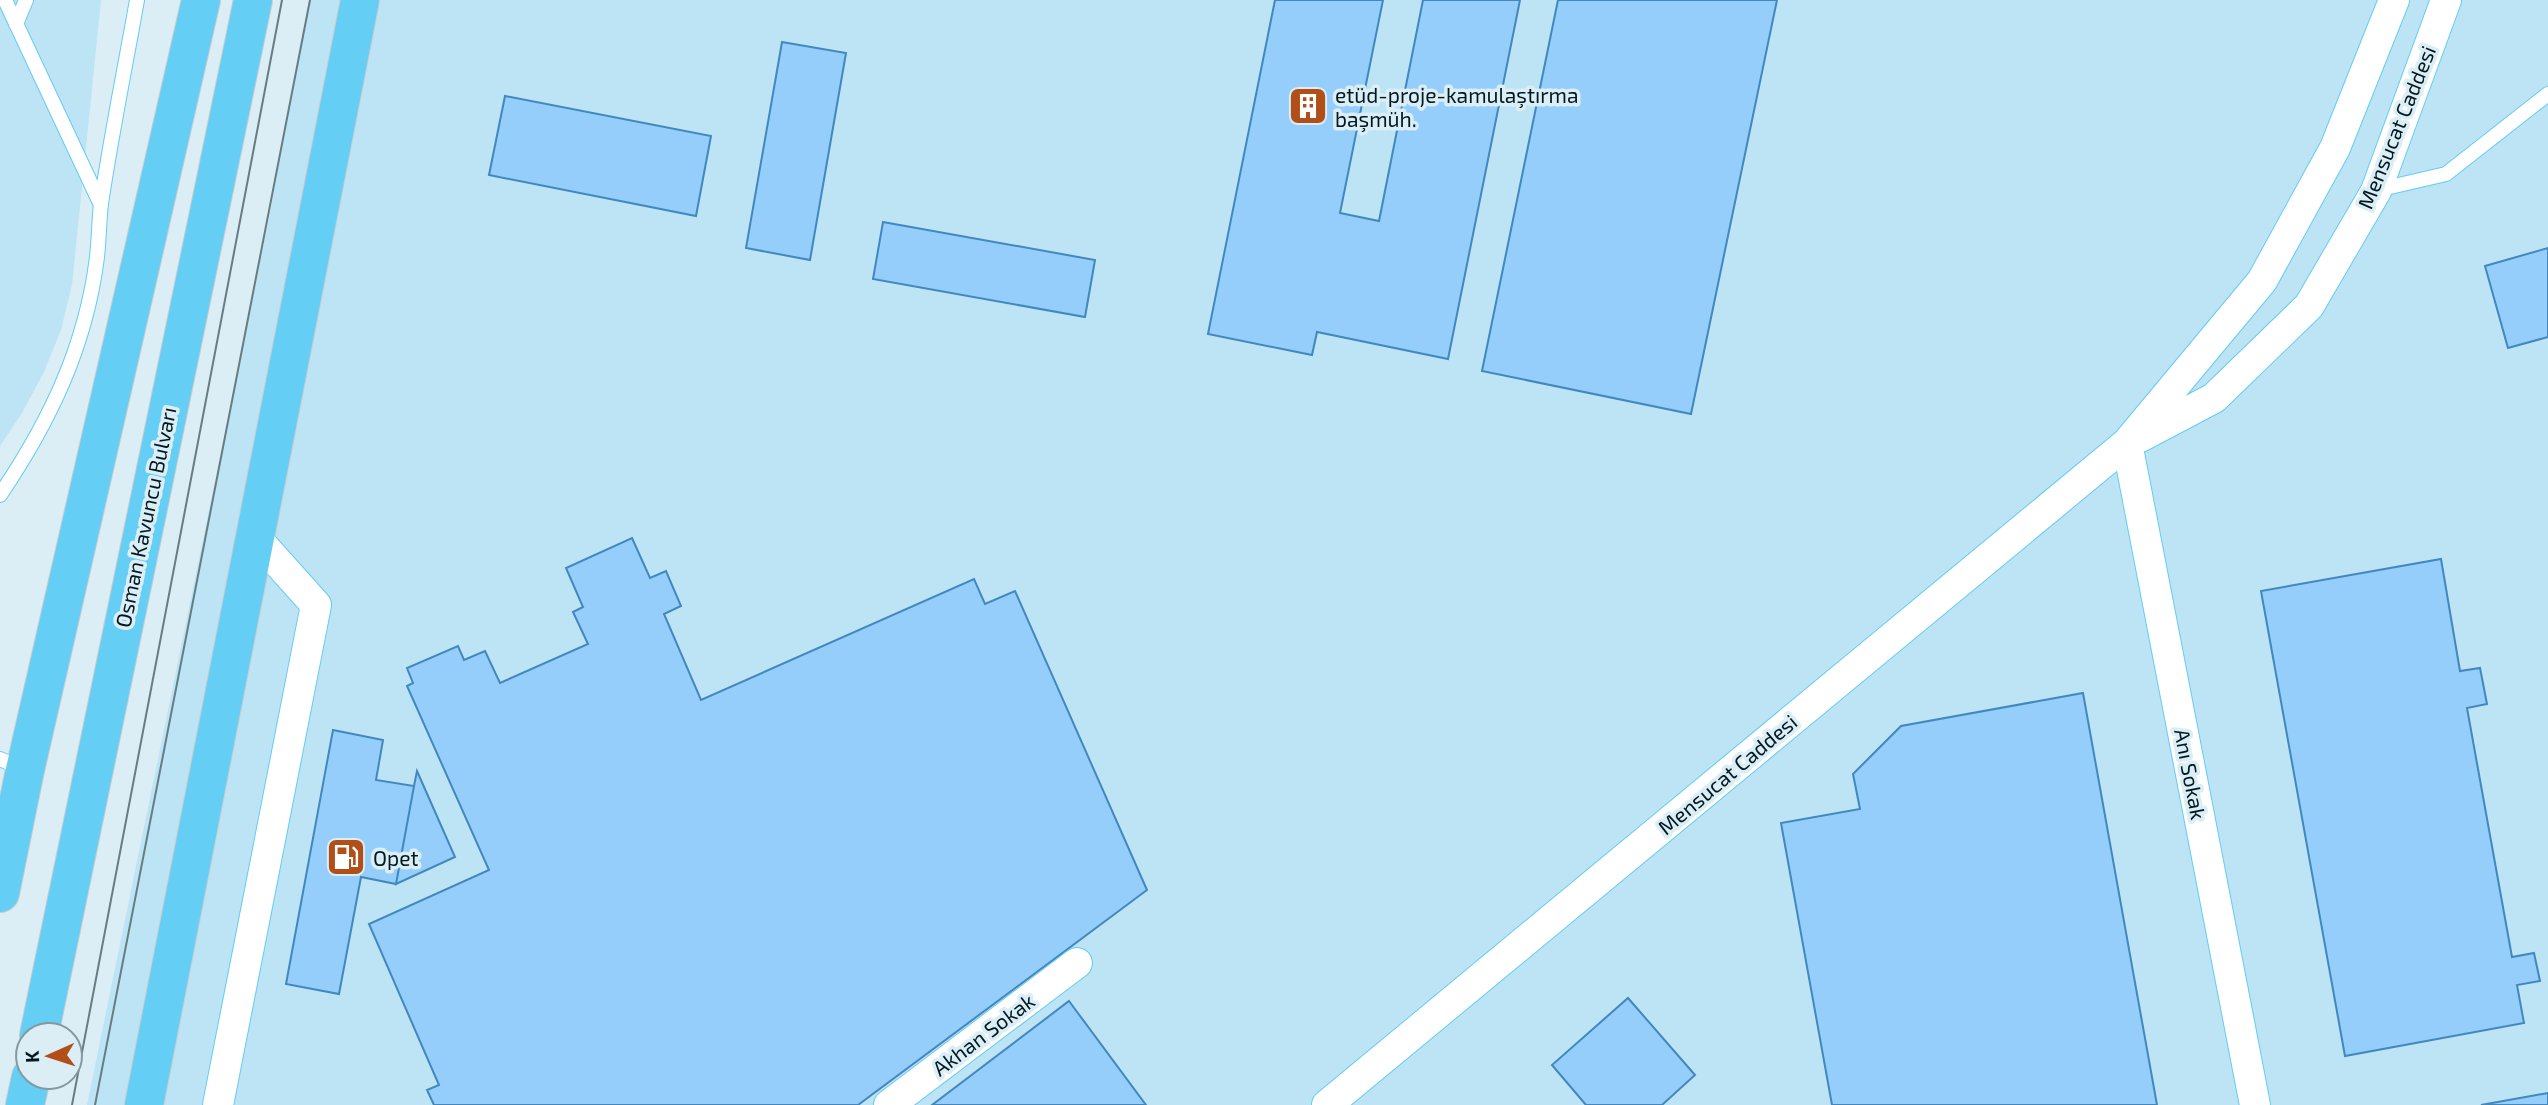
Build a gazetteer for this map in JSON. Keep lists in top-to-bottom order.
{
  "streets": {
    "highway": ["Osman Kavuncu Bulvarı"],
    "street": ["Mensucat Caddesi", "Anı Sokak", "Akhan Sokak"]
  },
  "crossings": [
    ["Mensucat Caddesi", "Anı Sokak"]
  ],
  "places": {
    "building": ["etüd-proje-kamulaştırma başmüh."],
    "fuel station": ["Opet"]
  },
  "north": "left"
}
